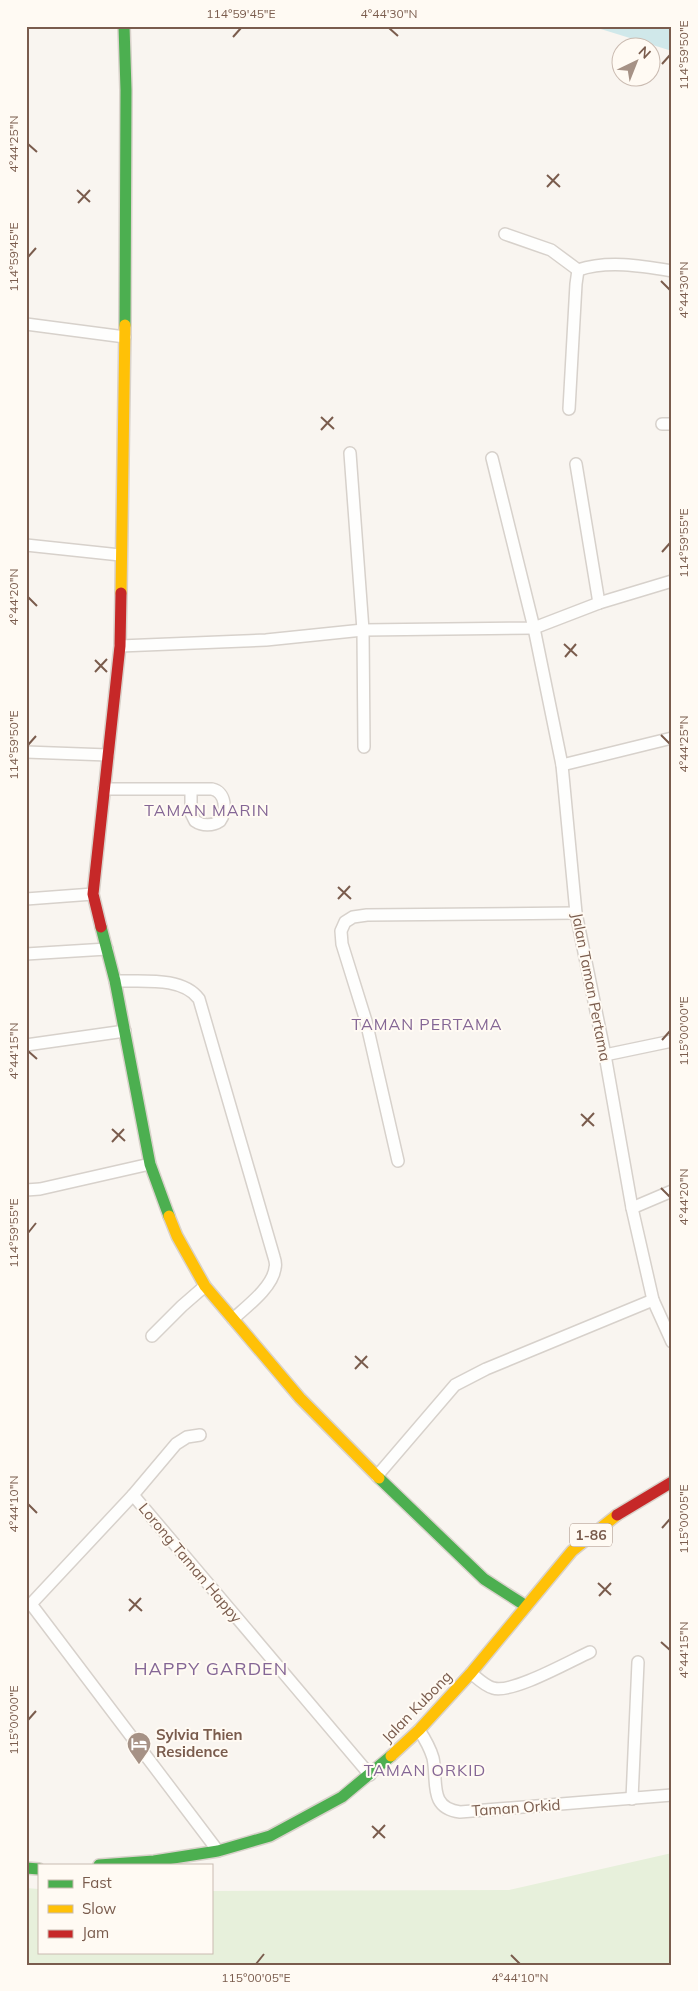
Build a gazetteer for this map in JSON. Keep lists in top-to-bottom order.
{
  "streets": {
    "main road": ["1-86", "Jalan Kubong"],
    "street": ["Jalan Taman Pertama", "Lorong Taman Happy", "Taman Orkid"]
  },
  "crossings": [
    ["Lorong Taman Happy", "Jalan Kubong"],
    ["Jalan Kubong", "Taman Orkid"]
  ],
  "districts": [
    "TAMAN MARIN",
    "TAMAN PERTAMA",
    "HAPPY GARDEN",
    "TAMAN ORKID"
  ],
  "places": {
    "hotel": ["Sylvia Thien Residence"]
  },
  "legend": ["Fast", "Slow", "Jam"],
  "north": "top right",
  "coordinates": [
    "114°59'45\"E",
    "4°44'30\"N",
    "114°59'50\"E",
    "4°44'25\"N",
    "114°59'55\"E",
    "4°44'20\"N",
    "115°00'00\"E",
    "4°44'15\"N",
    "4°44'10\"N",
    "115°00'05\"E"
  ]
}
